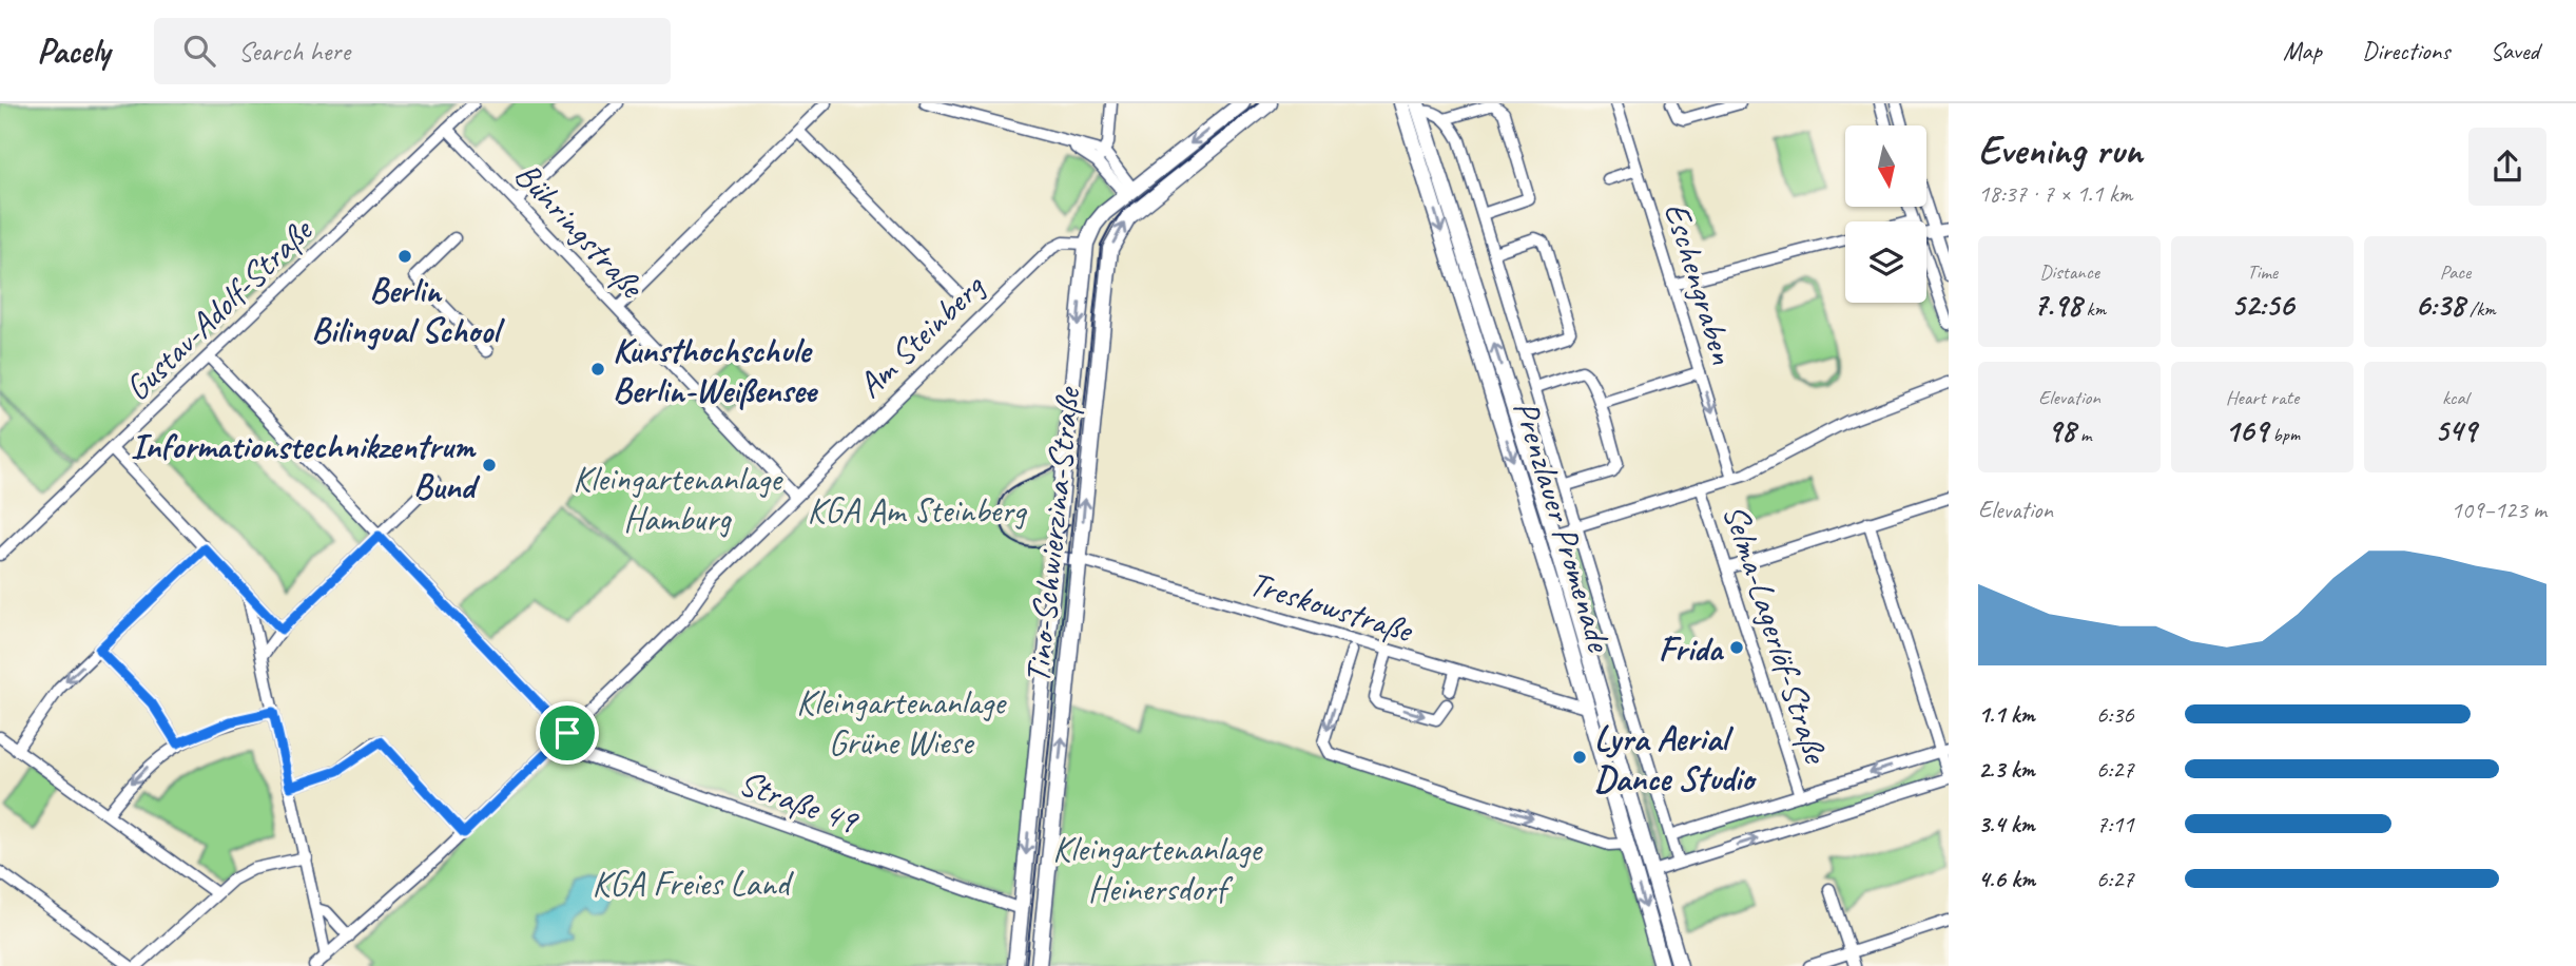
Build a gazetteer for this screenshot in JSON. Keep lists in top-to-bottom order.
{
  "streets": {
    "main road": ["Prenzlauer Promenade", "Tino-Schwierzina-Straße"],
    "street": [
      "Bühringstraße",
      "Eschengraben",
      "Gustav-Adolf-Straße",
      "Am Steinberg",
      "Treskowstraße",
      "Selma-Lagerlöf-Straße",
      "Straße 49"
    ]
  },
  "crossings": [
    ["Bühringstraße", "Gustav-Adolf-Straße"],
    ["Bühringstraße", "Am Steinberg"],
    ["Eschengraben", "Prenzlauer Promenade"],
    ["Am Steinberg", "Tino-Schwierzina-Straße"],
    ["Am Steinberg", "Straße 49"],
    ["Prenzlauer Promenade", "Treskowstraße"],
    ["Tino-Schwierzina-Straße", "Treskowstraße"],
    ["Tino-Schwierzina-Straße", "Straße 49"]
  ],
  "parks": [
    "Kleingartenanlage Hamburg",
    "KGA Am Steinberg",
    "Kleingartenanlage Grüne Wiese",
    "Kleingartenanlage Heinersdorf",
    "KGA Freies Land"
  ],
  "places": [
    "Berlin Bilingual School",
    "Kunsthochschule Berlin-Weißensee",
    "Informationstechnikzentrum Bund",
    "Frida",
    "Lyra Aerial Dance Studio"
  ],
  "north": "bottom",
  "page": {
    "header": "Pacely",
    "search": "Search here",
    "nav": ["Map", "Directions", "Saved"],
    "heading": ["Evening run", "18:37 · 7 × 1.1 km"],
    "stats": [
      ["Distance", "7.98 km"],
      ["Time", "52:56"],
      ["Pace", "6:38 /km"],
      ["Elevation", "98 m"],
      ["Heart rate", "169 bpm"],
      ["kcal", "549"]
    ],
    "chart": ["Elevation", "109–123 m"],
    "list": [
      {
        "name": "1.1 km",
        "note": "6:36"
      },
      {
        "name": "2.3 km",
        "note": "6:27"
      },
      {
        "name": "3.4 km",
        "note": "7:11"
      },
      {
        "name": "4.6 km",
        "note": "6:27"
      }
    ]
  }
}
